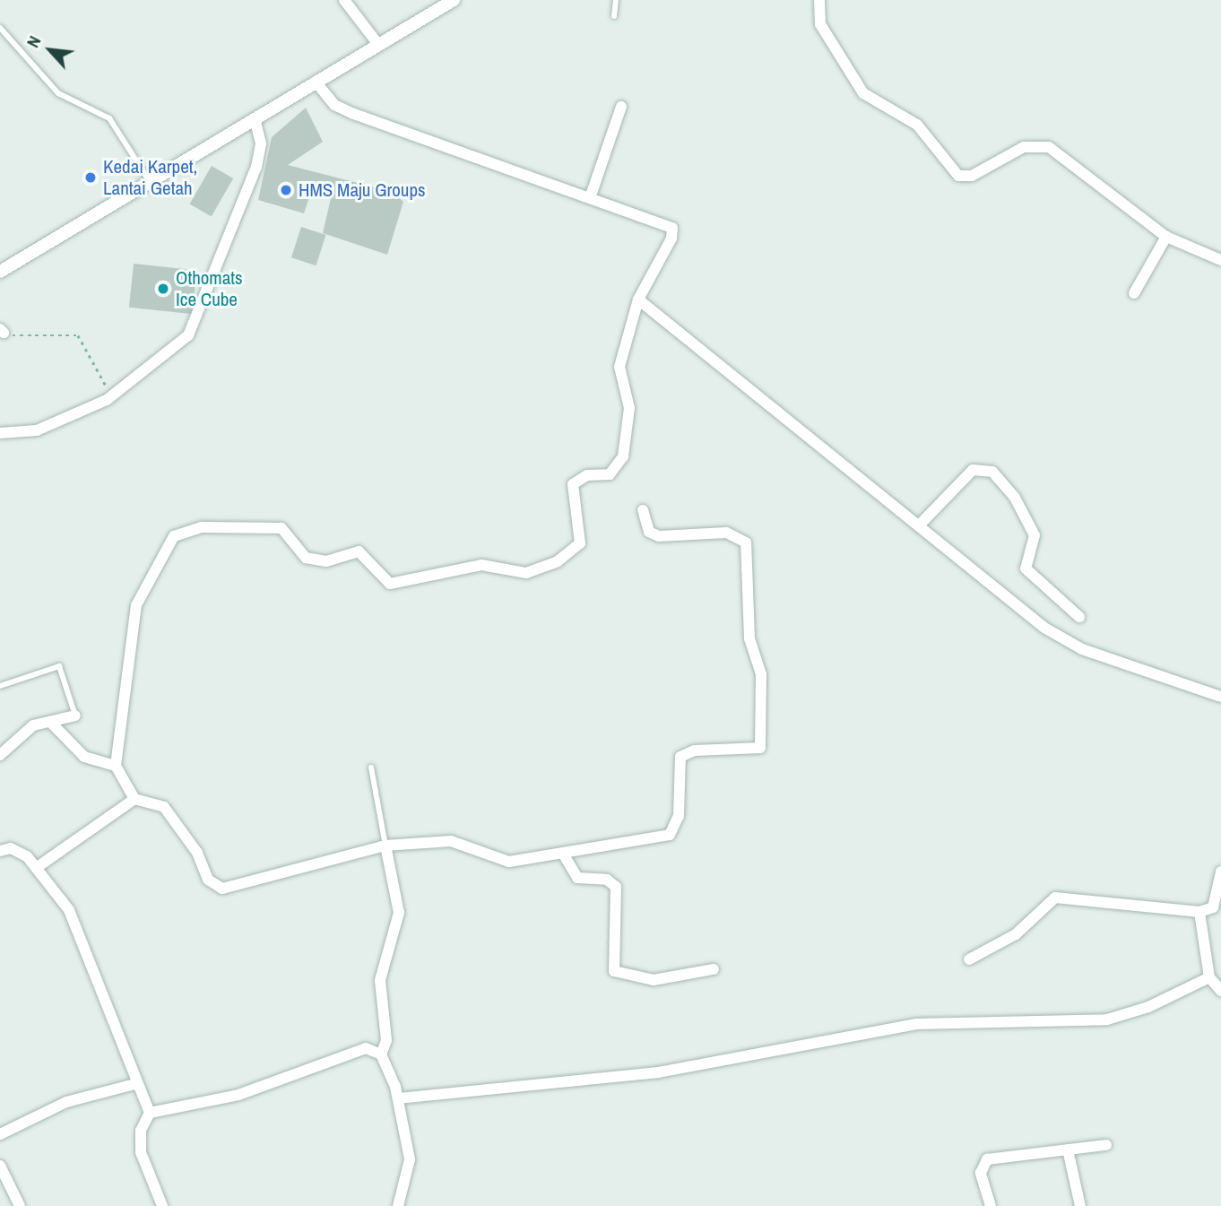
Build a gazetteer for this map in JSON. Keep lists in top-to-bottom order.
{
  "places": ["Kedai Karpet, Lantai Getah", "HMS Maju Groups", "Othomats Ice Cube"],
  "north": "top left"
}
